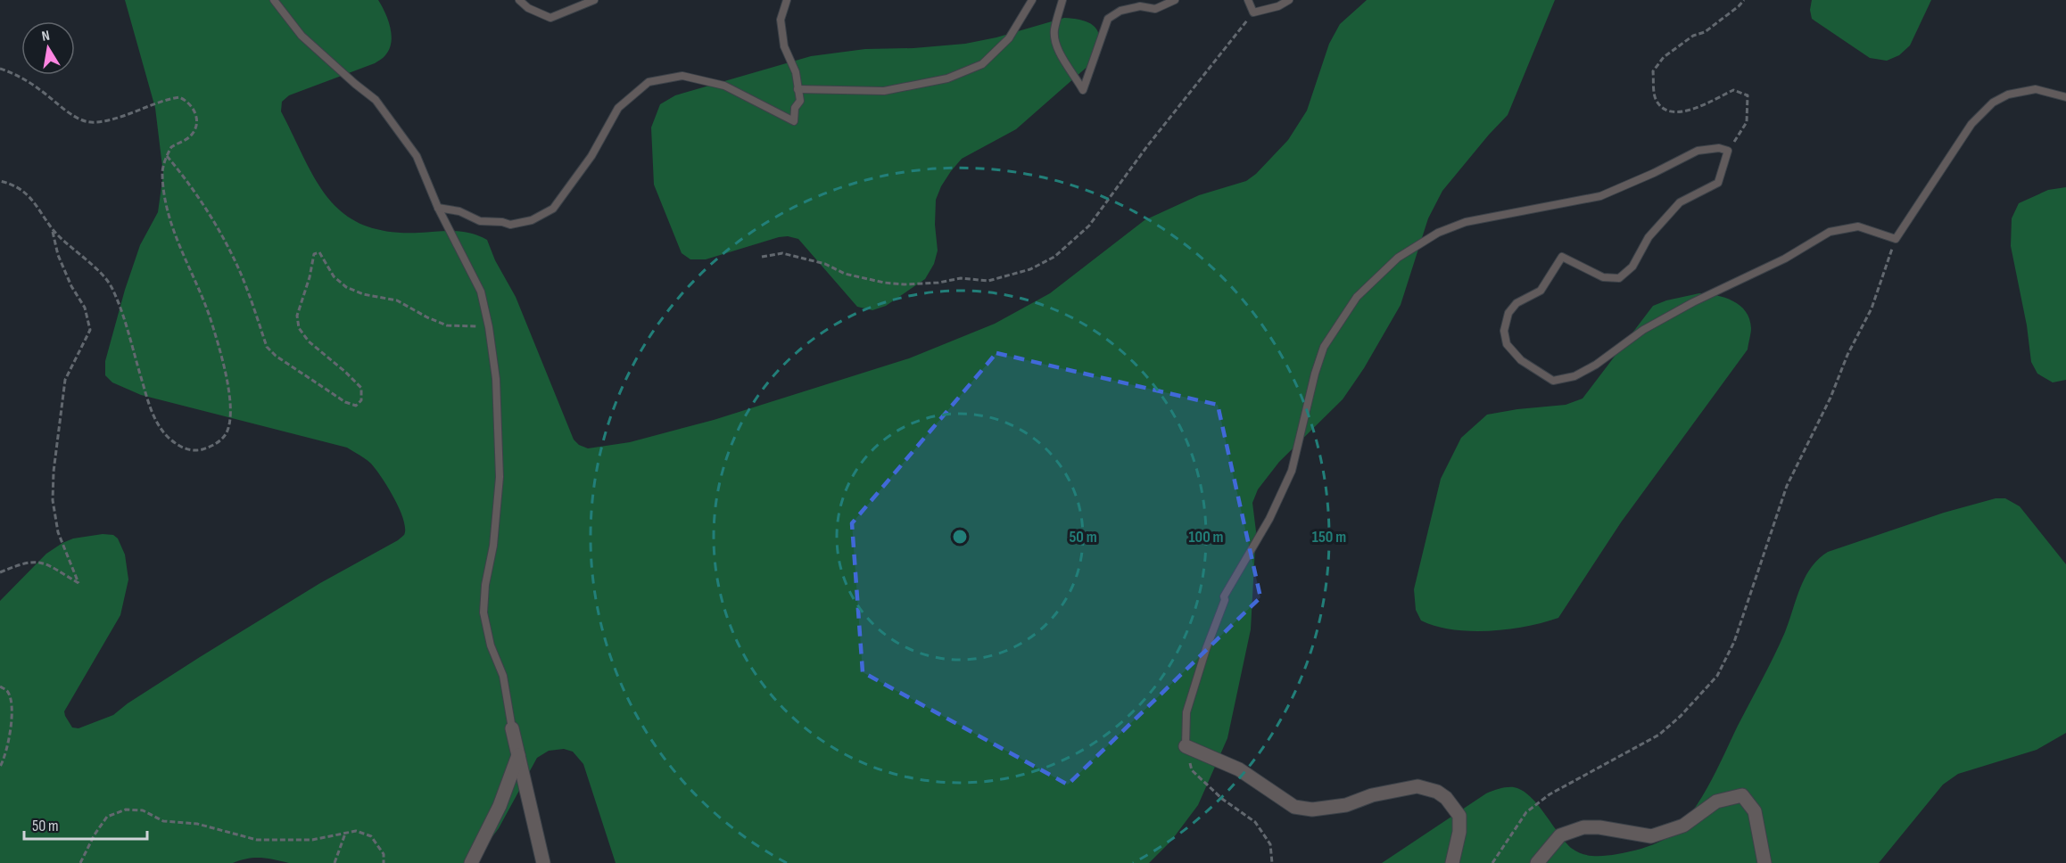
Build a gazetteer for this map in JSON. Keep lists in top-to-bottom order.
{
  "scale_bar": "50 m",
  "north": "top",
  "rings": ["50 m", "100 m", "150 m"]
}
